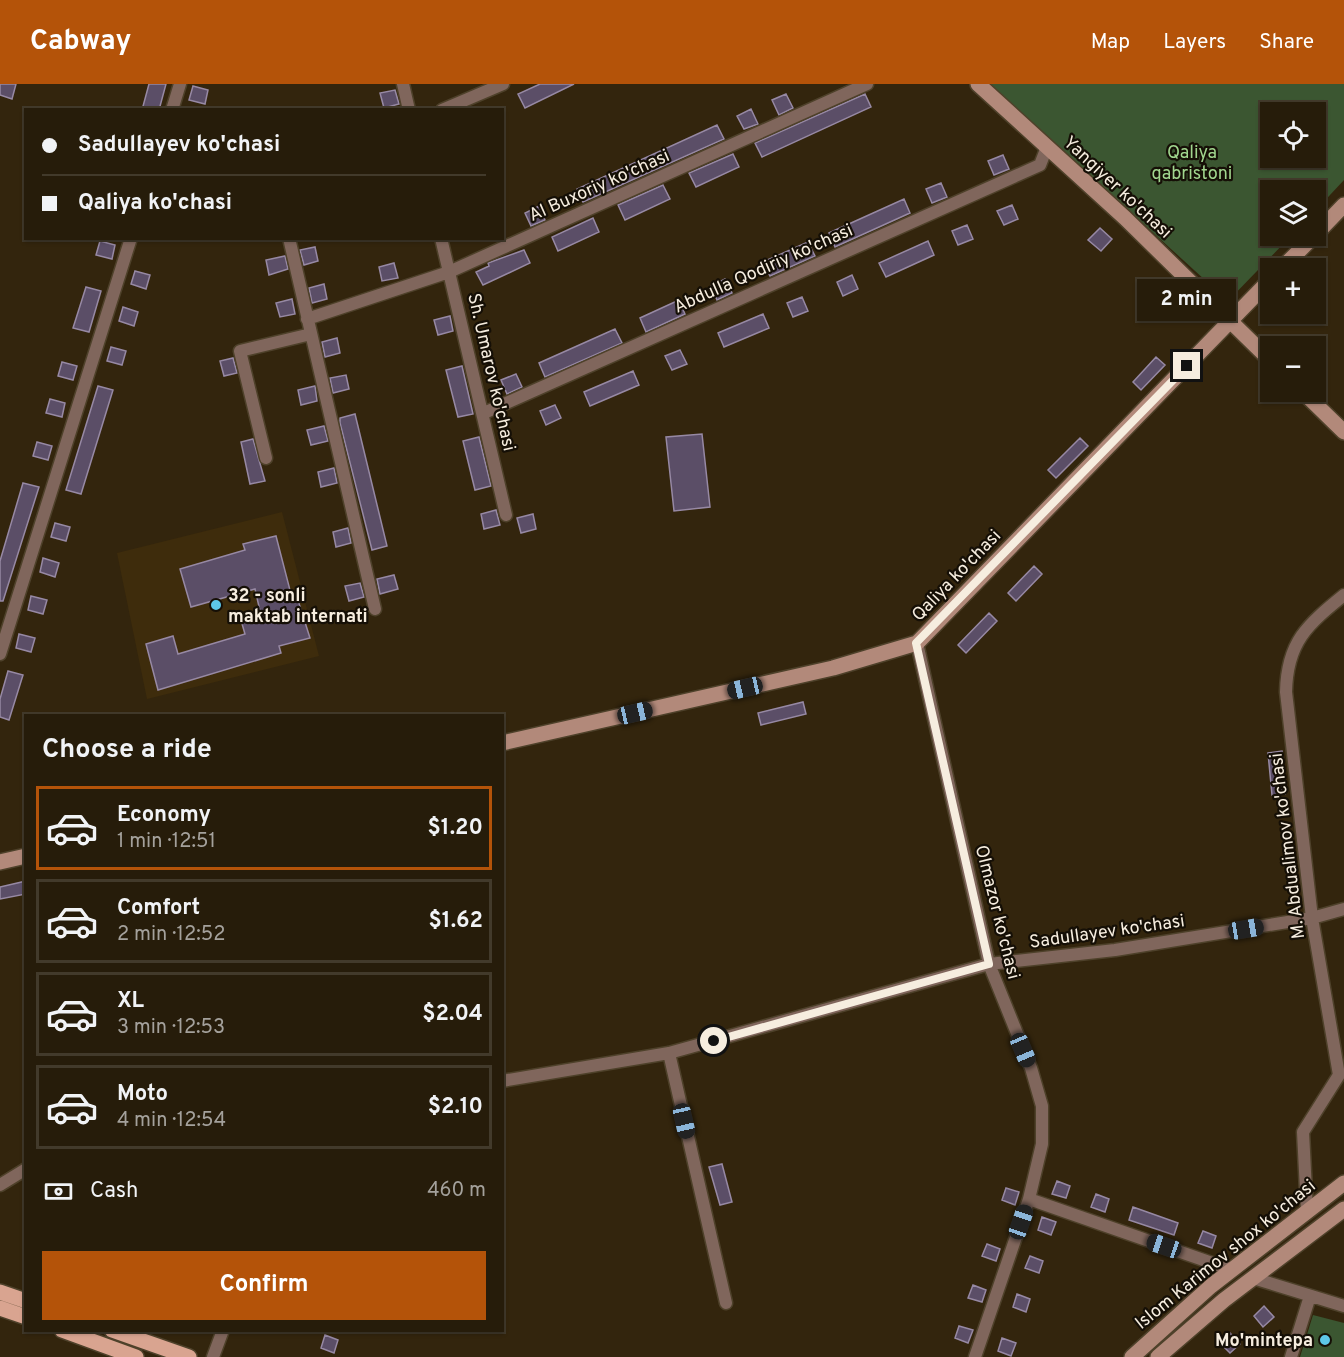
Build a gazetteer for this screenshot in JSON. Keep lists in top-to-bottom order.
{
  "streets": {
    "main road": ["Yangiyer ko'chasi", "Qaliya ko'chasi", "Islom Karimov shox ko'chasi"],
    "street": [
      "Al Buxoriy ko'chasi",
      "Abdulla Qodiriy ko'chasi",
      "Sh. Umarov ko'chasi",
      "M. Abdualimov ko'chasi",
      "Olmazor ko'chasi",
      "Sadullayev ko'chasi"
    ]
  },
  "crossings": [
    ["Al Buxoriy ko'chasi", "Sh. Umarov ko'chasi"],
    ["Yangiyer ko'chasi", "Abdulla Qodiriy ko'chasi"],
    ["Yangiyer ko'chasi", "Qaliya ko'chasi"],
    ["Abdulla Qodiriy ko'chasi", "Sh. Umarov ko'chasi"],
    ["Qaliya ko'chasi", "Olmazor ko'chasi"],
    ["M. Abdualimov ko'chasi", "Sadullayev ko'chasi"],
    ["M. Abdualimov ko'chasi", "Islom Karimov shox ko'chasi"],
    ["Olmazor ko'chasi", "Sadullayev ko'chasi"]
  ],
  "parks": ["Qaliya qabristoni"],
  "places": ["32 - sonli maktab internati", "Mo'mintepa"],
  "page": {
    "header": "Cabway",
    "nav": ["Map", "Layers", "Share"],
    "map_buttons": ["+", "−"],
    "banner": ["Sadullayev ko'chasi", "Qaliya ko'chasi"],
    "bubble": "2 min",
    "heading": "Choose a ride",
    "list": [
      {
        "name": "Economy",
        "note": "1 min · 12:51",
        "value": "$1.20"
      },
      {
        "name": "Comfort",
        "note": "2 min · 12:52",
        "value": "$1.62"
      },
      {
        "name": "XL",
        "note": "3 min · 12:53",
        "value": "$2.04"
      },
      {
        "name": "Moto",
        "note": "4 min · 12:54",
        "value": "$2.10"
      }
    ],
    "pay": ["Cash", "460 m"],
    "buttons": "Confirm"
  }
}
